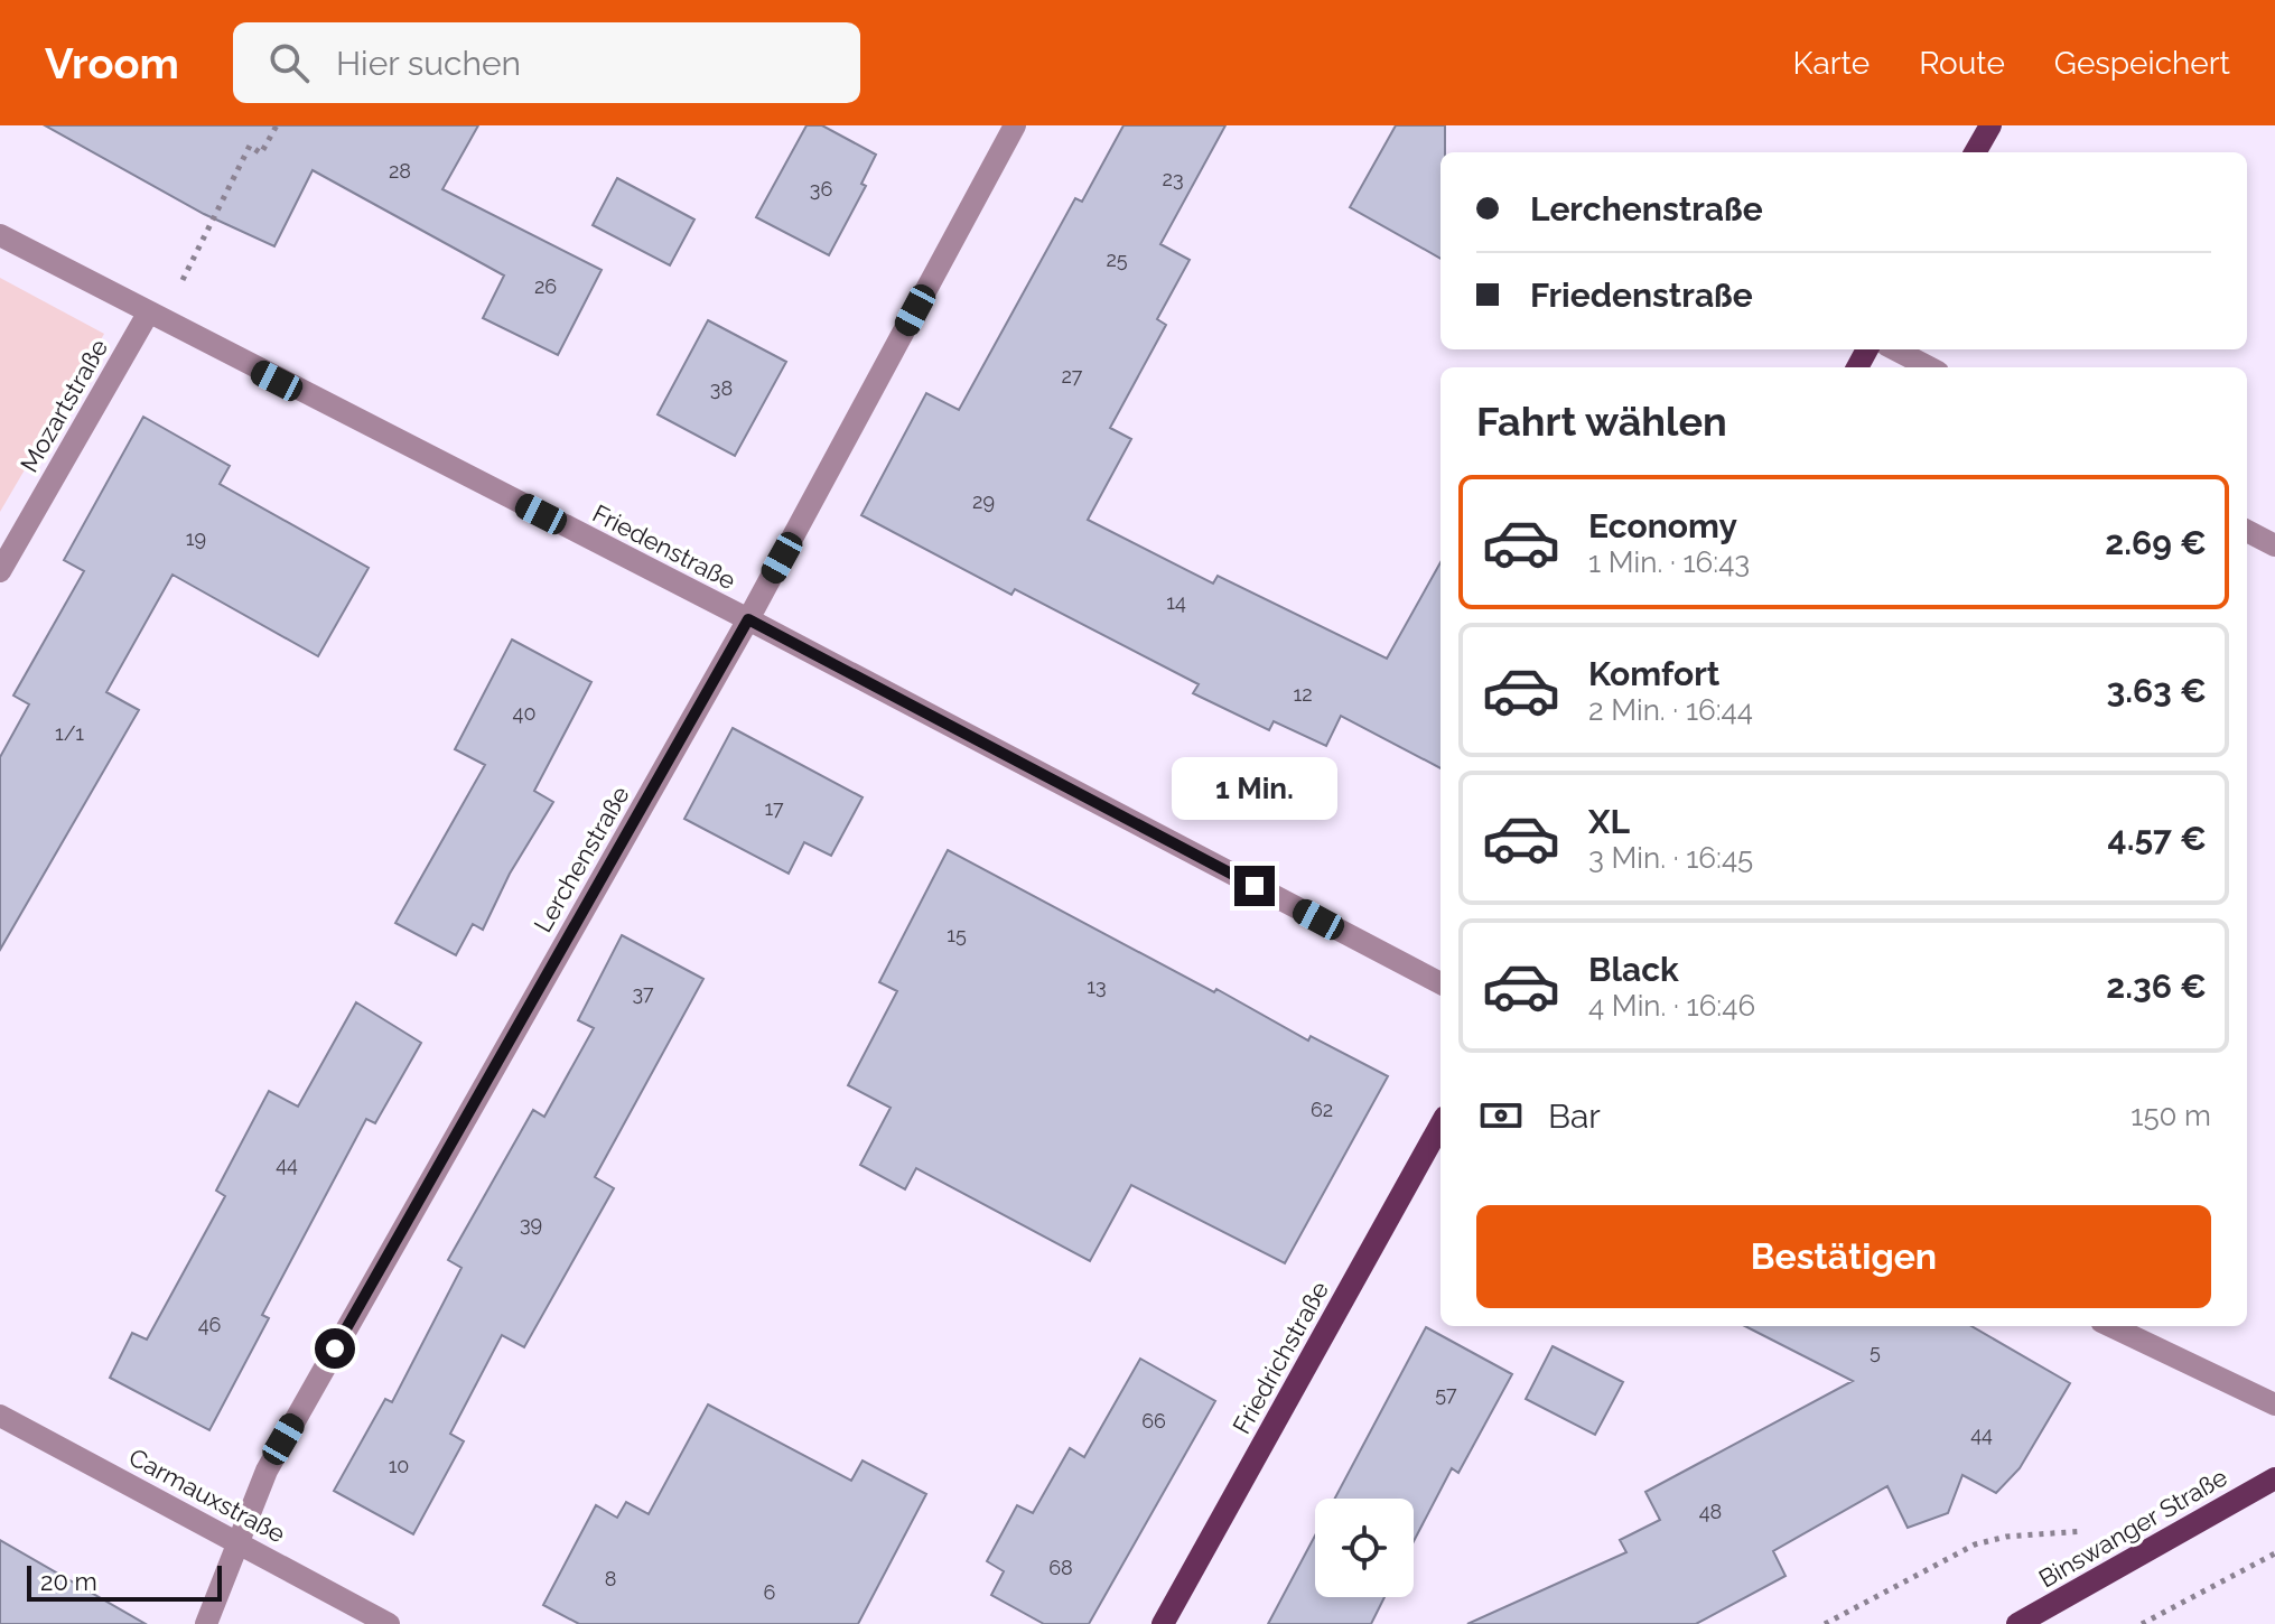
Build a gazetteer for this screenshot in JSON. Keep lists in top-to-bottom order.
{
  "streets": {
    "main road": ["Friedrichstraße", "Binswanger Straße"],
    "street": [
      "Mozartstraße",
      "Friedenstraße",
      "Lerchenstraße",
      "Carmauxstraße"
    ]
  },
  "crossings": [
    ["Mozartstraße", "Friedenstraße"],
    ["Friedenstraße", "Lerchenstraße"],
    ["Lerchenstraße", "Carmauxstraße"]
  ],
  "house_numbers": [
    "28",
    "23",
    "36",
    "25",
    "26",
    "27",
    "38",
    "29",
    "19",
    "14",
    "12",
    "40",
    "1/1",
    "17",
    "15",
    "13",
    "37",
    "62",
    "44",
    "39",
    "46",
    "5",
    "57",
    "66",
    "44",
    "10",
    "48",
    "68",
    "8",
    "6"
  ],
  "scale_bar": "20 m",
  "page": {
    "header": "Vroom",
    "search": "Hier suchen",
    "nav": ["Karte", "Route", "Gespeichert"],
    "banner": ["Lerchenstraße", "Friedenstraße"],
    "heading": "Fahrt wählen",
    "list": [
      {
        "name": "Economy",
        "note": "1 Min. · 16:43",
        "value": "2.69 €"
      },
      {
        "name": "Komfort",
        "note": "2 Min. · 16:44",
        "value": "3.63 €"
      },
      {
        "name": "XL",
        "note": "3 Min. · 16:45",
        "value": "4.57 €"
      },
      {
        "name": "Black",
        "note": "4 Min. · 16:46",
        "value": "2.36 €"
      }
    ],
    "bubble": "1 Min.",
    "pay": ["Bar", "150 m"],
    "buttons": "Bestätigen",
    "scale": "20 m"
  }
}
